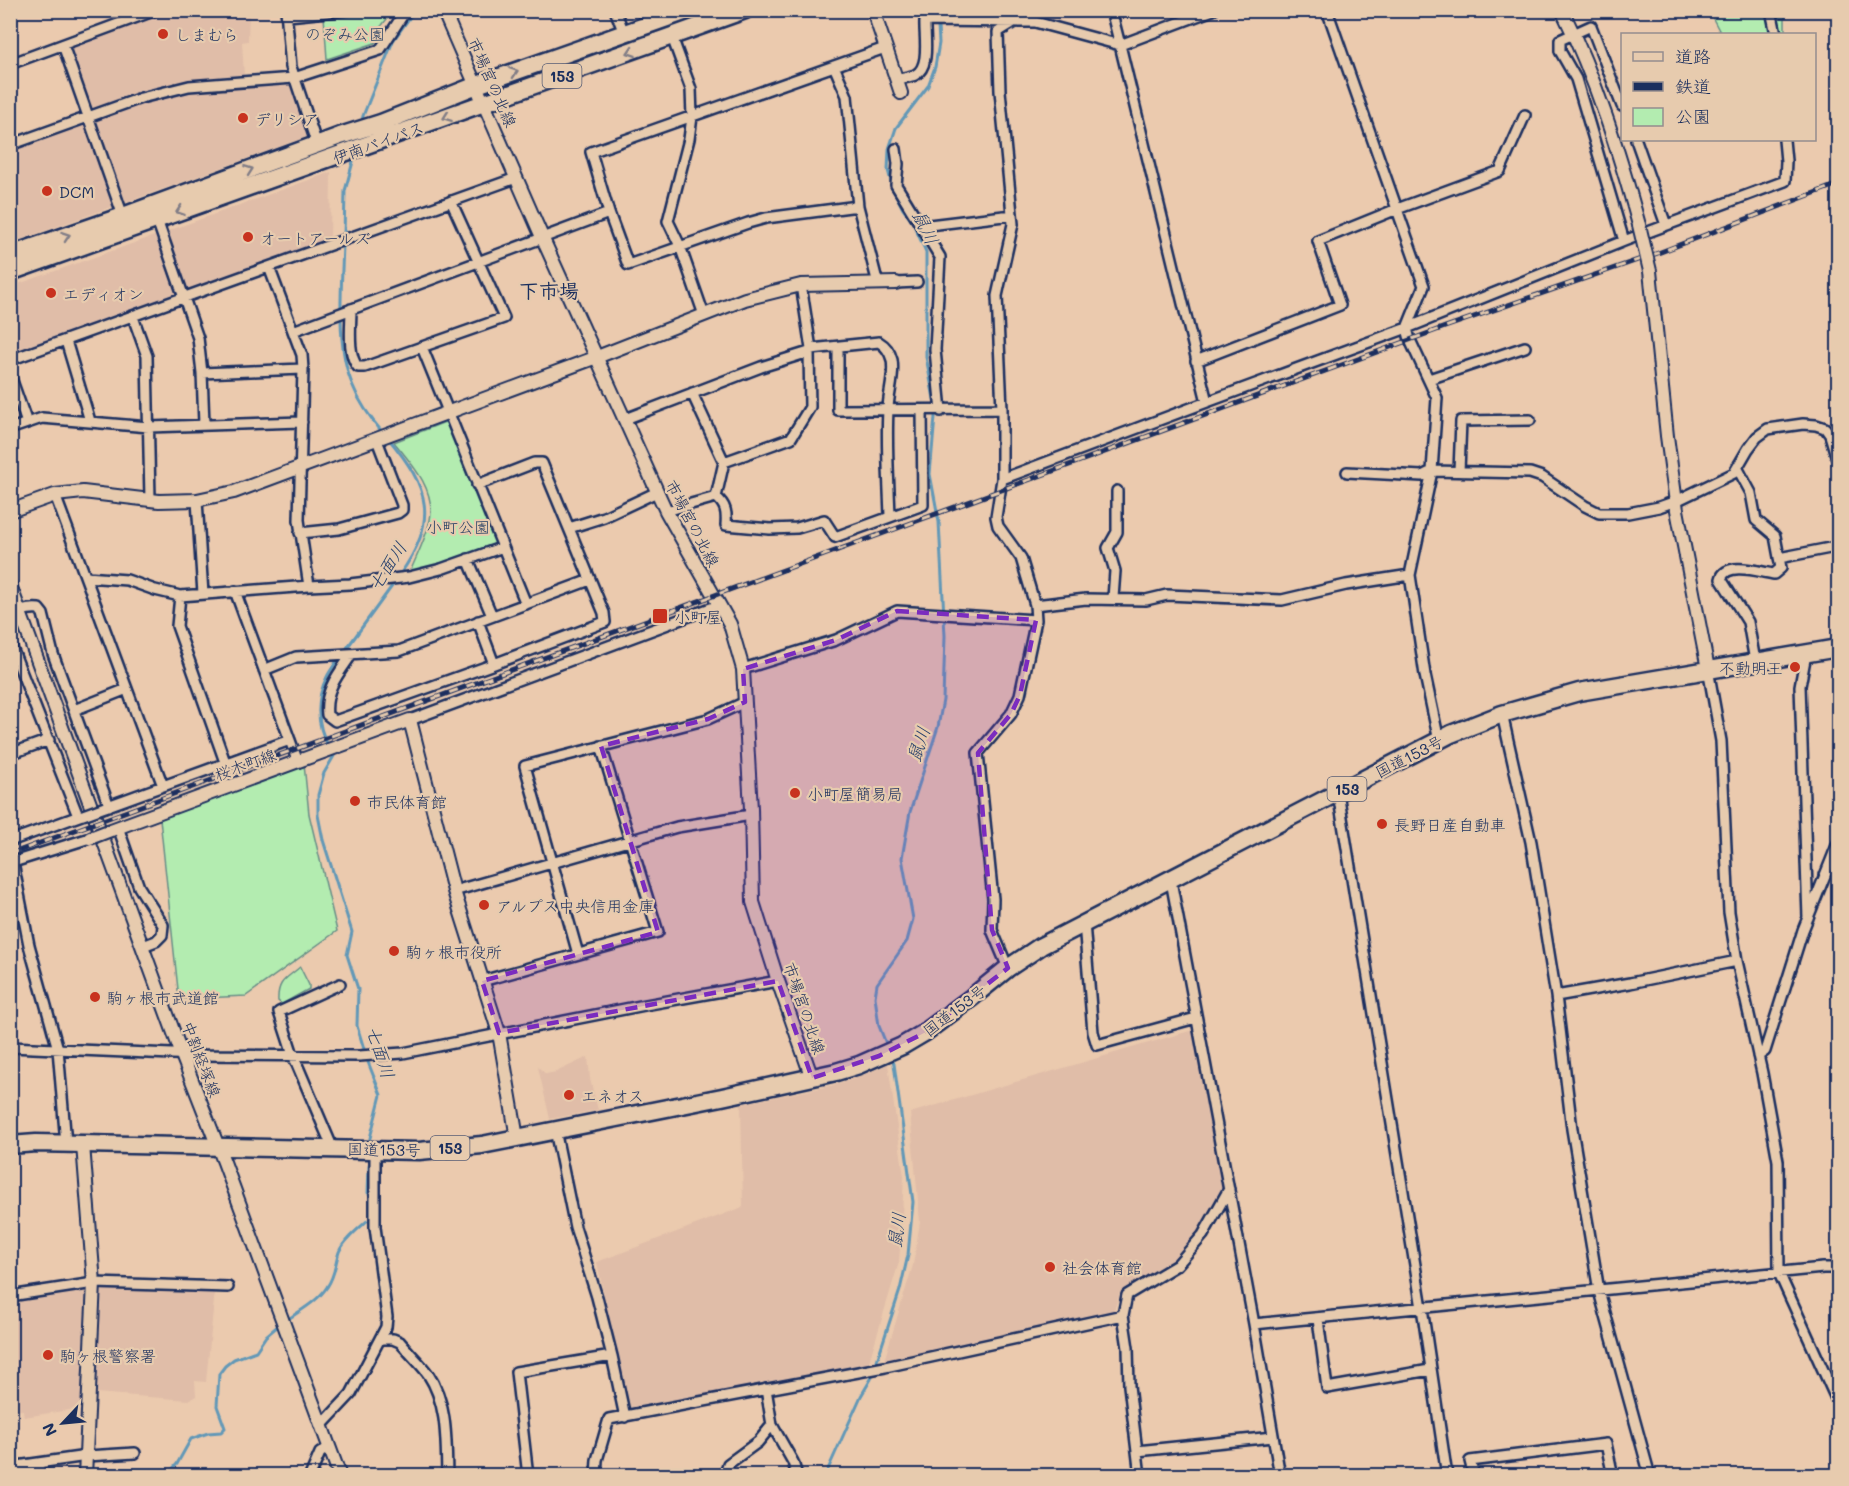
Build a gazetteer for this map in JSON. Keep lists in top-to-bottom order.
{
  "streets": {
    "highway": ["153", "伊南バイパス", "国道153号"],
    "street": ["市場宮の北線", "桜木町線", "中割経塚線"]
  },
  "crossings": [
    ["市場宮の北線", "伊南バイパス"],
    ["市場宮の北線", "国道153号"],
    ["国道153号", "中割経塚線"]
  ],
  "districts": ["下市場"],
  "water": ["鼠川", "七面川"],
  "parks": ["のぞみ公園", "小町公園"],
  "places": {
    "other": [
      "しまむら",
      "デリシア",
      "DCM",
      "オートアールズ",
      "エディオン",
      "不動明王",
      "小町屋簡易局",
      "市民体育館",
      "長野日産自動車",
      "アルプス中央信用金庫",
      "駒ヶ根市役所",
      "駒ヶ根市武道館",
      "エネオス",
      "社会体育館",
      "駒ヶ根警察署"
    ],
    "transit": ["小町屋"]
  },
  "legend": ["道路", "鉄道", "公園"],
  "north": "bottom left"
}
